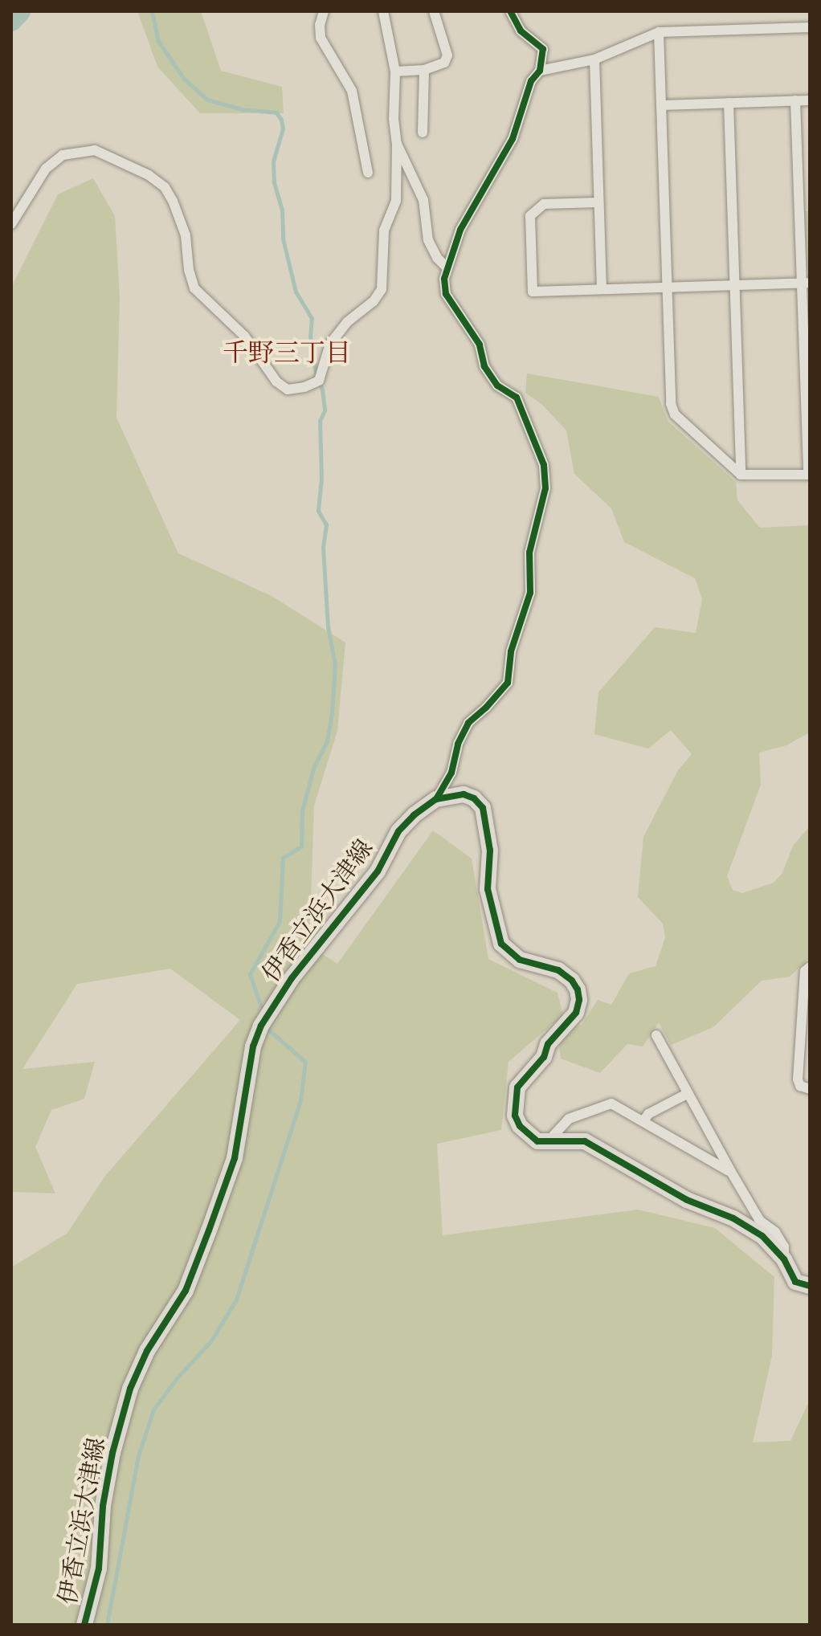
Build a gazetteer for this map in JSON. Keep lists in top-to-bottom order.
{
  "streets": {
    "main road": ["伊香立浜大津線"]
  },
  "districts": ["千野三丁目"]
}
